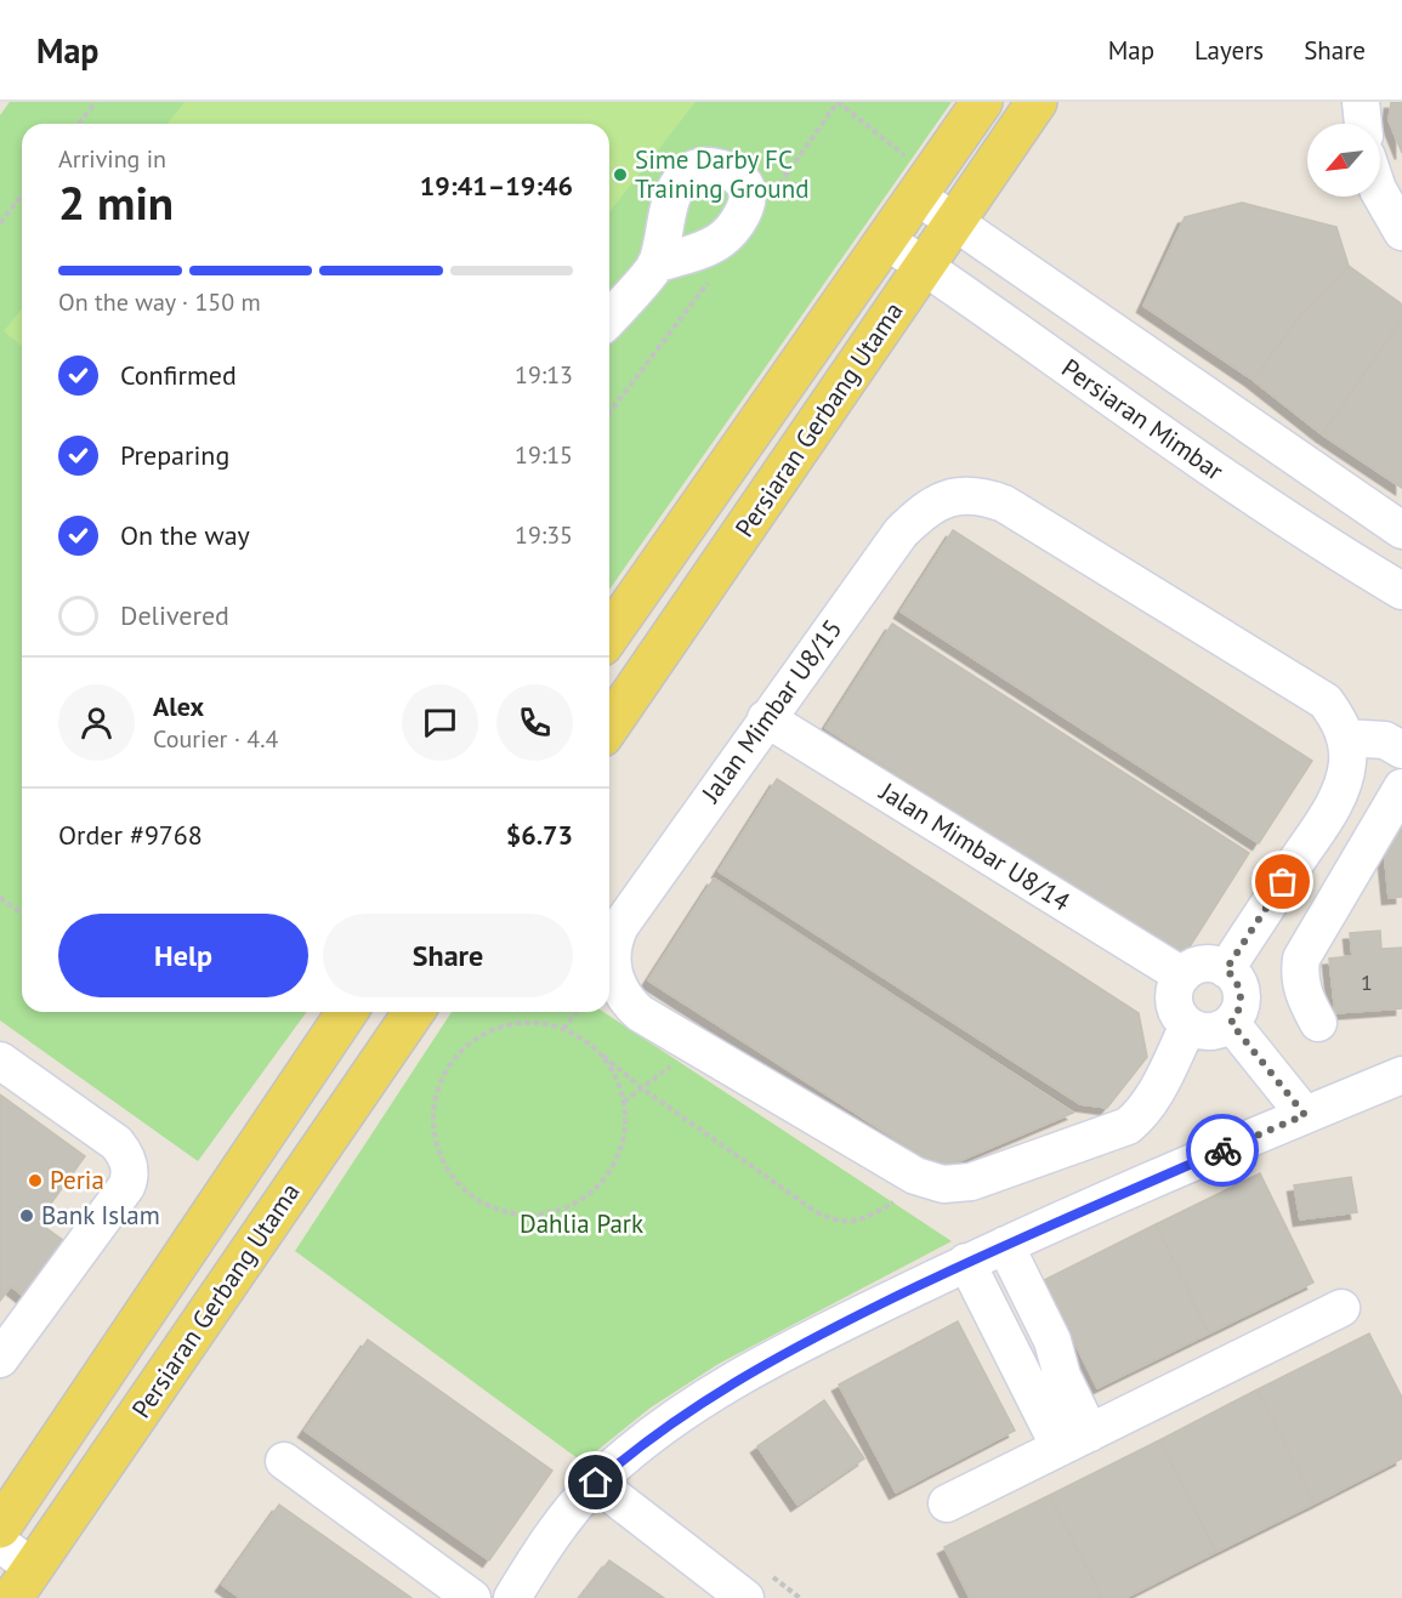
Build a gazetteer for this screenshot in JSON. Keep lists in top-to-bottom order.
{
  "streets": {
    "main road": ["Persiaran Gerbang Utama"],
    "street": ["Persiaran Mimbar", "Jalan Mimbar U8/15", "Jalan Mimbar U8/14"]
  },
  "crossings": [
    ["Persiaran Gerbang Utama", "Persiaran Mimbar"],
    ["Jalan Mimbar U8/15", "Jalan Mimbar U8/14"]
  ],
  "parks": ["Dahlia Park"],
  "places": ["Sime Darby FC Training Ground", "Peria", "Bank Islam"],
  "house_numbers": ["1"],
  "north": "bottom left",
  "page": {
    "header": "Map",
    "nav": ["Map", "Layers", "Share"],
    "heading": ["2 min", "Arriving in", "19:41–19:46"],
    "panel": [
      "Alex",
      "Courier · 4.4",
      "Order #9768",
      "$6.73"
    ],
    "bar": "On the way · 150 m",
    "list": [
      ["Confirmed", "19:13"],
      ["Preparing", "19:15"],
      ["On the way", "19:35"],
      "Delivered"
    ],
    "buttons": ["Help", "Share"]
  }
}
